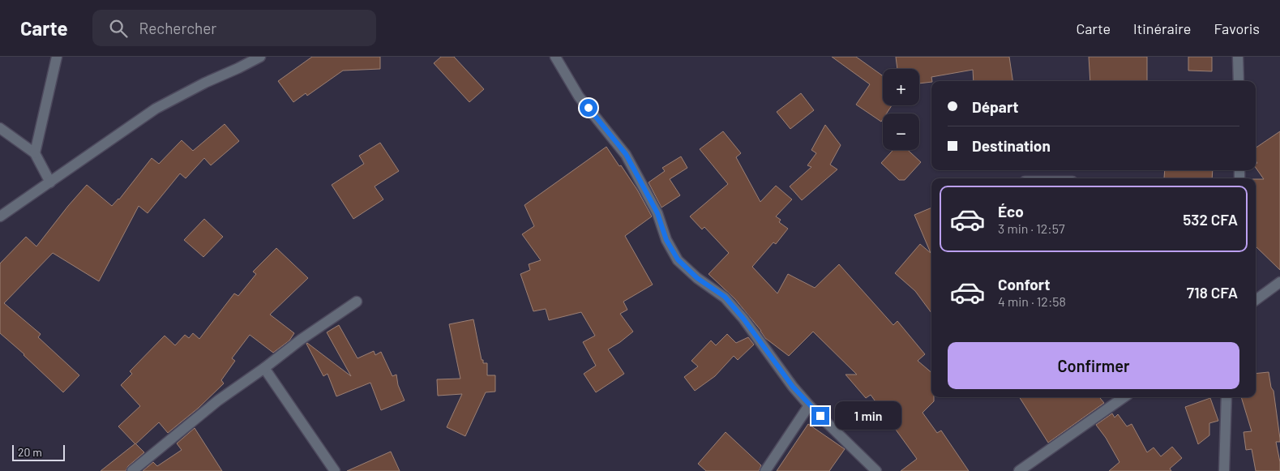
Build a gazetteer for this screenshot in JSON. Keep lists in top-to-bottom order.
{
  "scale_bar": "20 m",
  "page": {
    "header": "Carte",
    "search": "Rechercher",
    "nav": ["Carte", "Itinéraire", "Favoris"],
    "map_buttons": ["+", "−"],
    "banner": ["Départ", "Destination"],
    "list": [
      {
        "name": "Éco",
        "note": "3 min · 12:57",
        "value": "532 CFA"
      },
      {
        "name": "Confort",
        "note": "4 min · 12:58",
        "value": "718 CFA"
      }
    ],
    "buttons": "Confirmer",
    "bubble": "1 min",
    "scale": "20 m"
  }
}
